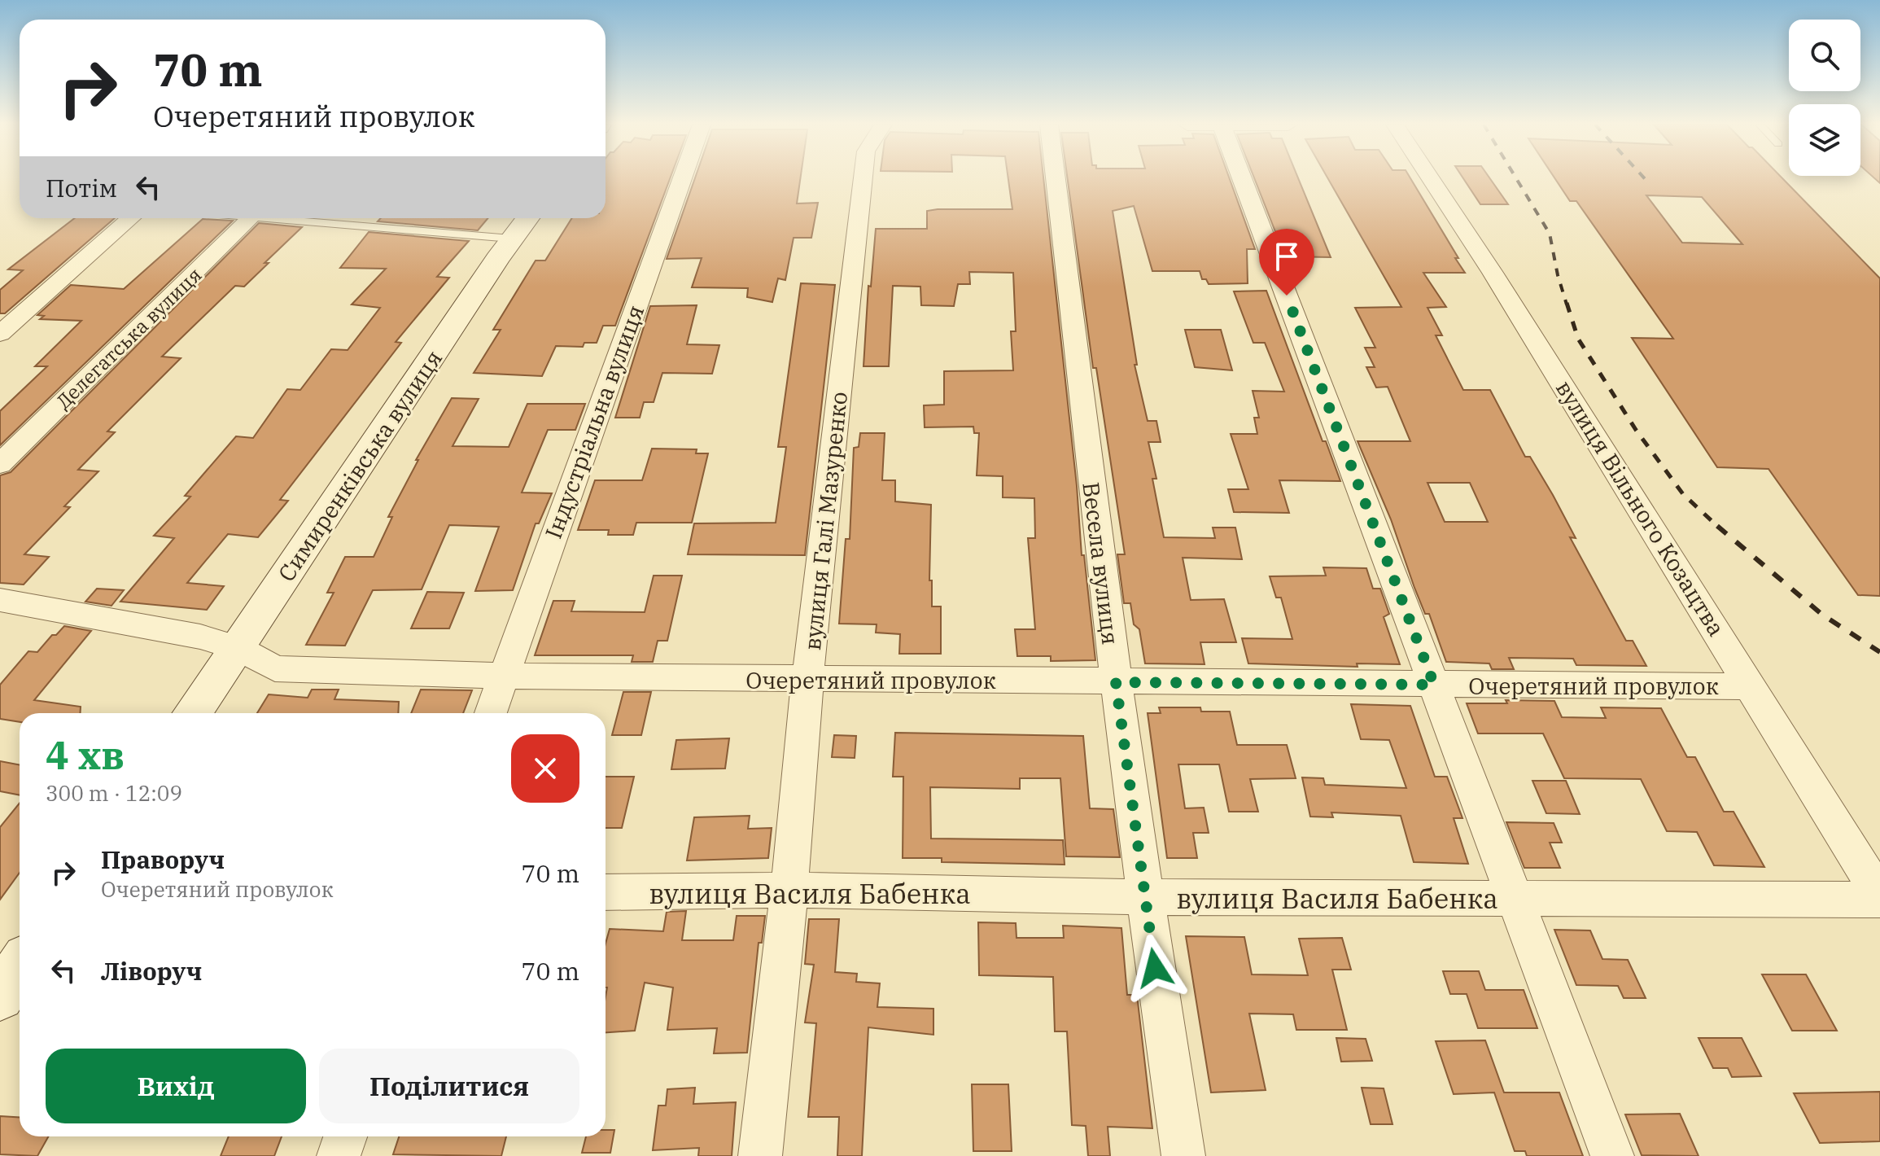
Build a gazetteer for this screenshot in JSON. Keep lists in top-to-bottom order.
{
  "streets": {
    "main road": ["Симиренківська вулиця"],
    "street": [
      "Делегатська вулиця",
      "Індустріальна вулиця",
      "вулиця Вільного Козацтва",
      "вулиця Галі Мазуренко",
      "Весела вулиця",
      "Очеретяний провулок",
      "вулиця Василя Бабенка"
    ]
  },
  "crossings": [
    ["Індустріальна вулиця", "Очеретяний провулок"],
    ["Симиренківська вулиця", "Очеретяний провулок"],
    ["вулиця Вільного Козацтва", "Очеретяний провулок"],
    ["вулиця Вільного Козацтва", "вулиця Василя Бабенка"],
    ["вулиця Галі Мазуренко", "Очеретяний провулок"],
    ["вулиця Галі Мазуренко", "вулиця Василя Бабенка"],
    ["Весела вулиця", "Очеретяний провулок"],
    ["Весела вулиця", "вулиця Василя Бабенка"]
  ],
  "page": {
    "turn": ["70 m", "Очеретяний провулок"],
    "then": "Потім",
    "heading": ["4 хв", "300 m · 12:09"],
    "list": [
      {
        "name": "Праворуч",
        "note": "Очеретяний провулок",
        "value": "70 m"
      },
      {
        "name": "Ліворуч",
        "value": "70 m"
      }
    ],
    "buttons": ["Вихід", "Поділитися"]
  }
}
